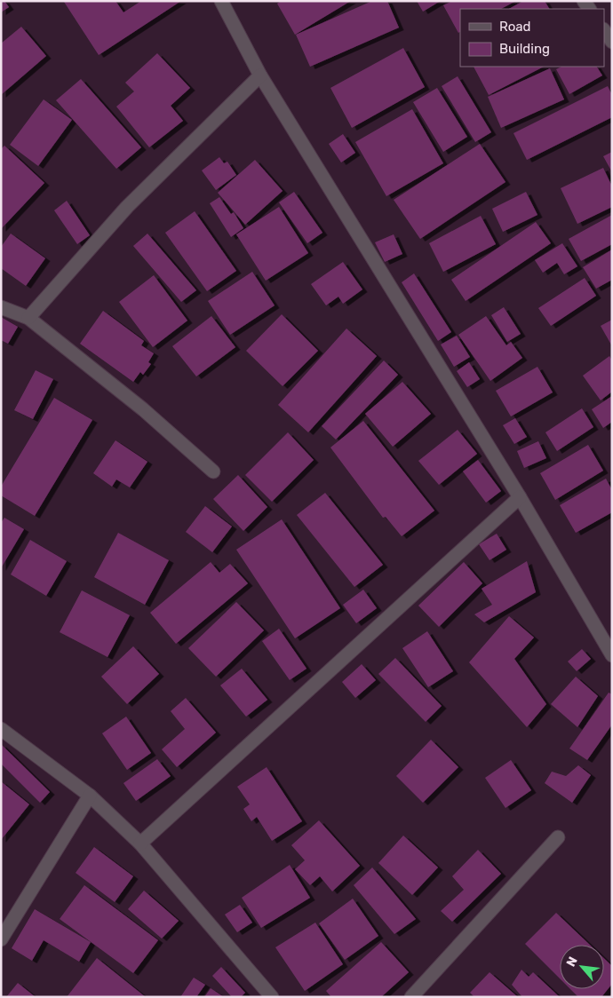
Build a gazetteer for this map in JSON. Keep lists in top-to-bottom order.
{
  "legend": ["Road", "Building"],
  "north": "top left"
}
